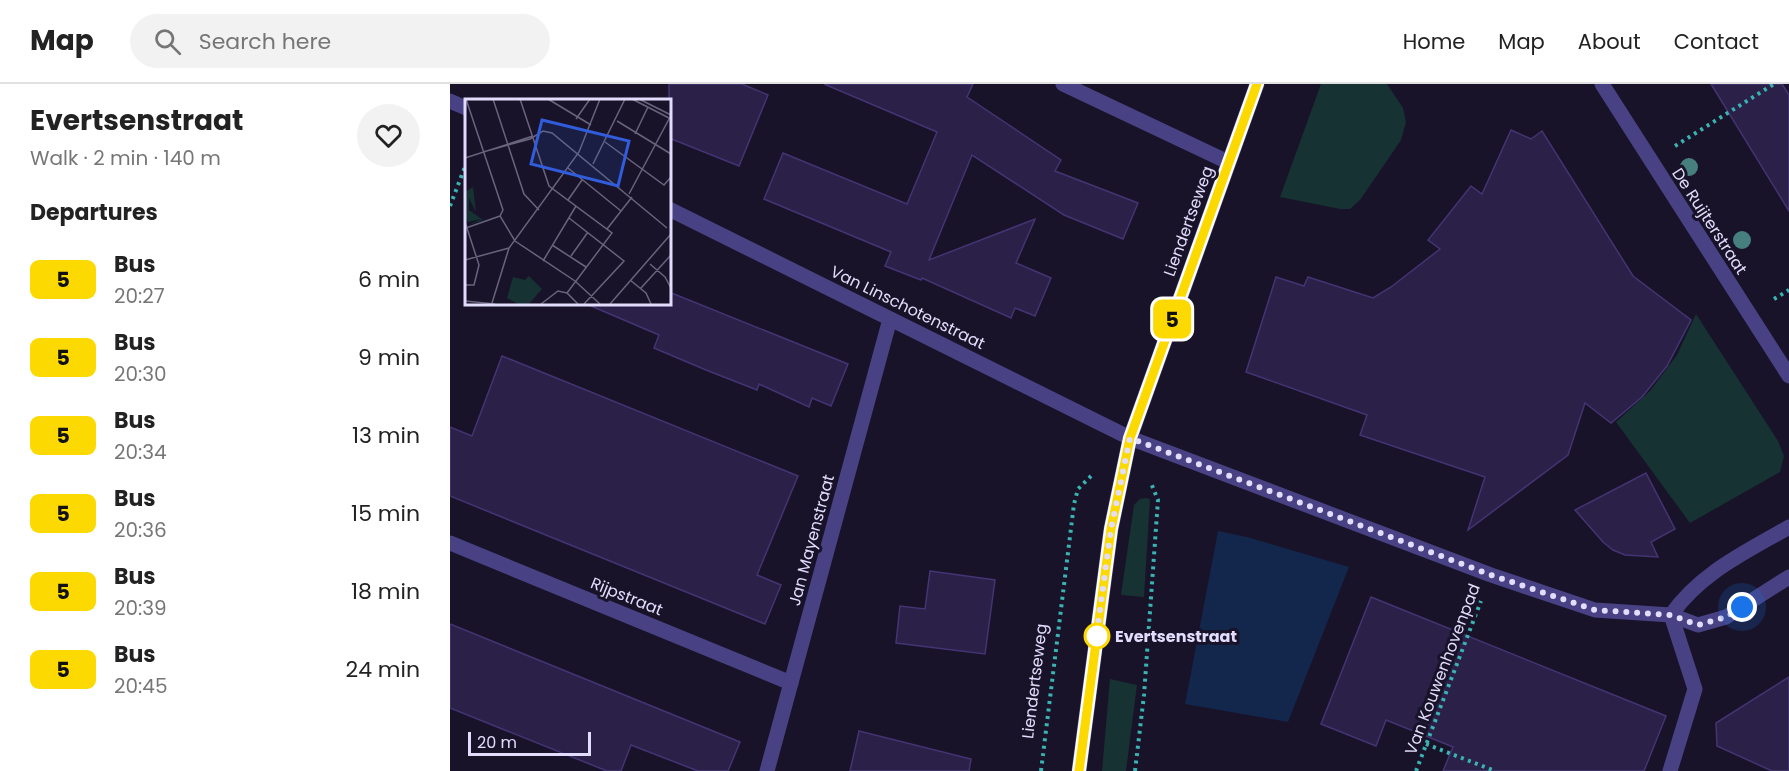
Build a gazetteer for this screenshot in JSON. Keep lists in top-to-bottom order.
{
  "streets": {
    "street": [
      "Liendertseweg",
      "De Ruijterstraat",
      "Van Linschotenstraat",
      "Jan Mayenstraat",
      "Rijpstraat"
    ],
    "path": ["Van Kouwenhovenpad"]
  },
  "crossings": [
    ["Liendertseweg", "Van Linschotenstraat"],
    ["Van Linschotenstraat", "Jan Mayenstraat"],
    ["Jan Mayenstraat", "Rijpstraat"]
  ],
  "places": ["Evertsenstraat"],
  "lines": ["bus line 5"],
  "scale_bar": "20 m",
  "page": {
    "header": "Map",
    "search": "Search here",
    "nav": [
      "Home",
      "Map",
      "About",
      "Contact"
    ],
    "heading": [
      ["Evertsenstraat", "Walk · 2 min · 140 m"],
      "Departures"
    ],
    "on_map": "5",
    "list": [
      {
        "mark": "5",
        "name": "Bus",
        "note": "20:27",
        "value": "6 min"
      },
      {
        "mark": "5",
        "name": "Bus",
        "note": "20:30",
        "value": "9 min"
      },
      {
        "mark": "5",
        "name": "Bus",
        "note": "20:34",
        "value": "13 min"
      },
      {
        "mark": "5",
        "name": "Bus",
        "note": "20:36",
        "value": "15 min"
      },
      {
        "mark": "5",
        "name": "Bus",
        "note": "20:39",
        "value": "18 min"
      },
      {
        "mark": "5",
        "name": "Bus",
        "note": "20:45",
        "value": "24 min"
      }
    ],
    "scale": "20 m"
  }
}
